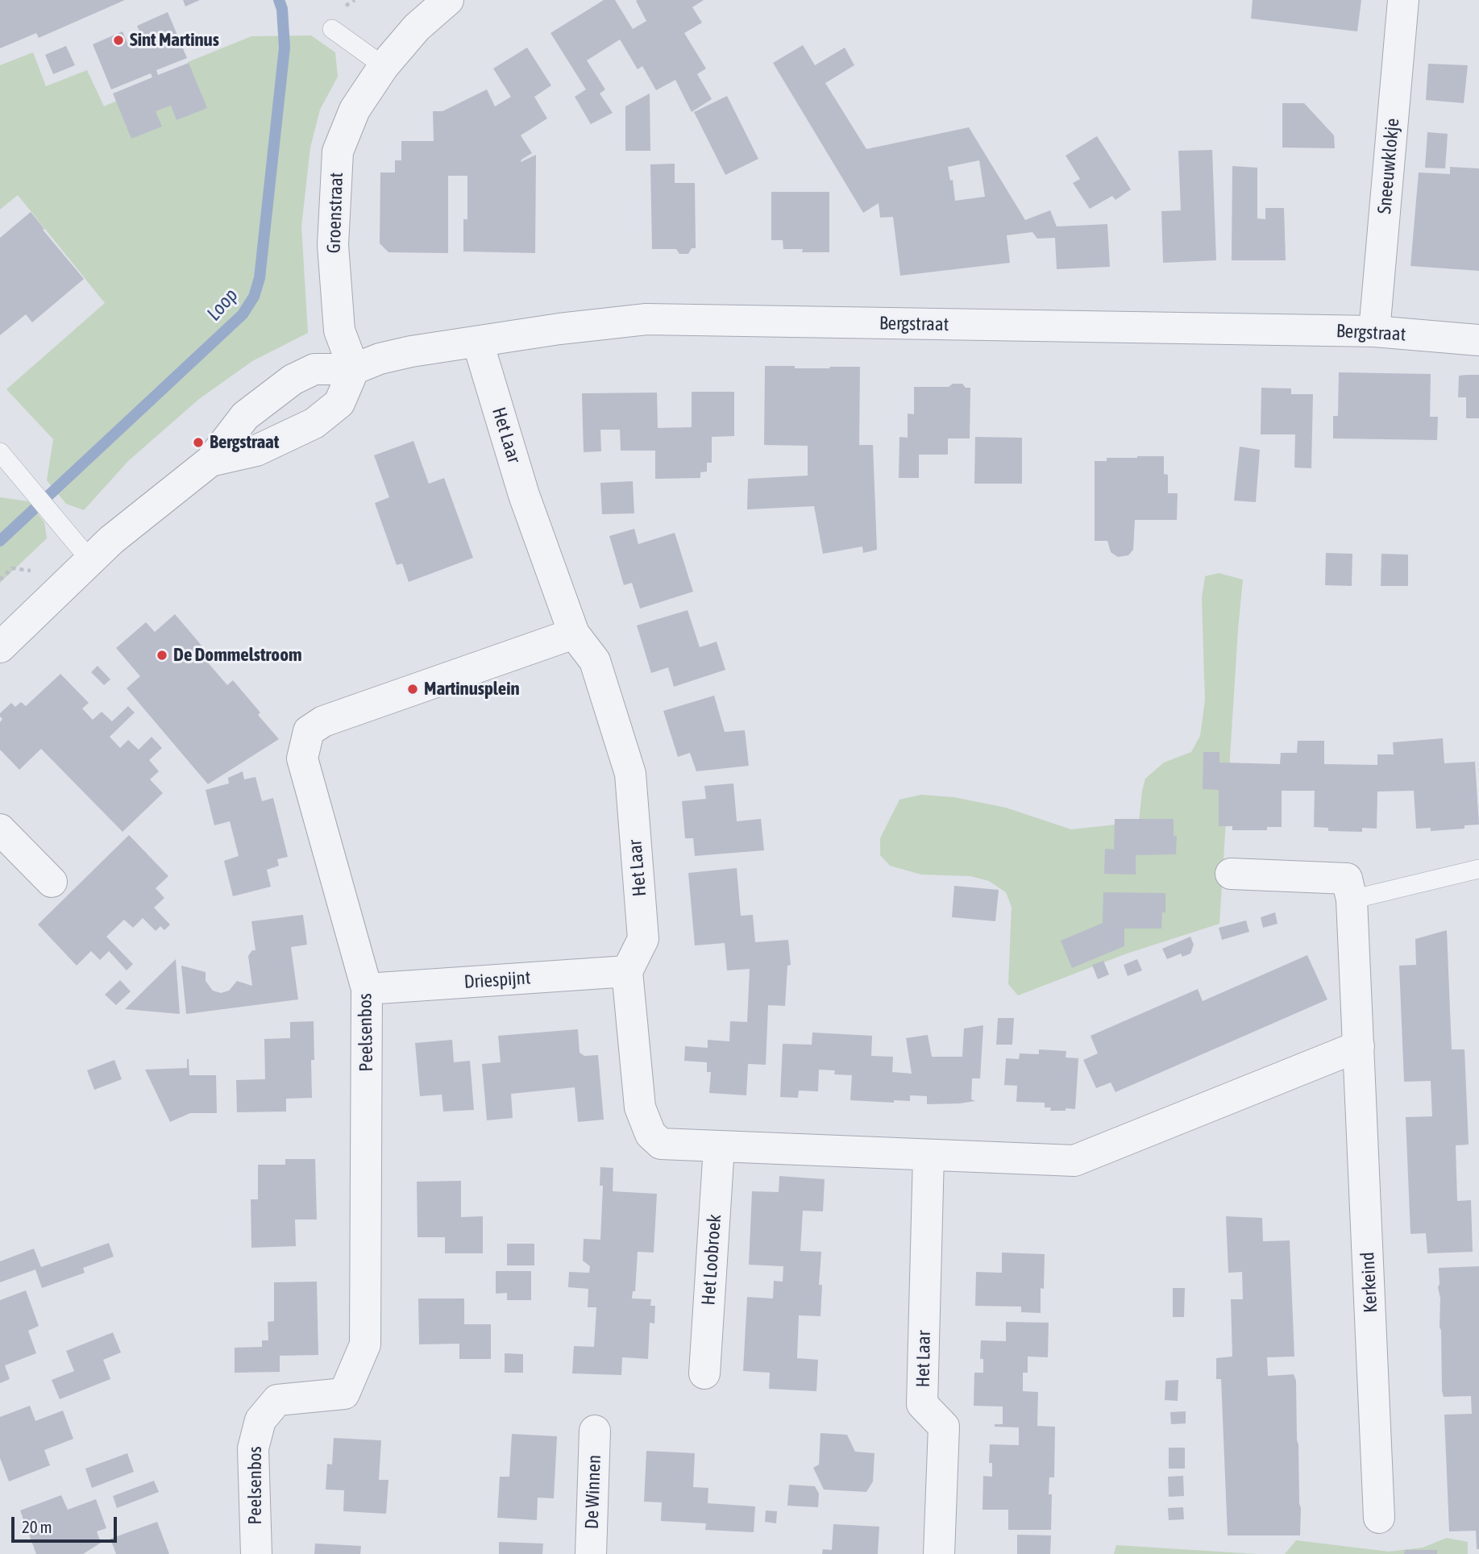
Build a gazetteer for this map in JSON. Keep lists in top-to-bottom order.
{
  "streets": {
    "street": [
      "Sneeuwklokje",
      "Groenstraat",
      "Bergstraat",
      "Het Laar",
      "Driespijnt",
      "Peelsenbos",
      "Het Loobroek",
      "Kerkeind",
      "De Winnen"
    ]
  },
  "crossings": [
    ["Sneeuwklokje", "Bergstraat"],
    ["Groenstraat", "Bergstraat"],
    ["Bergstraat", "Het Laar"],
    ["Het Laar", "Driespijnt"],
    ["Het Laar", "Peelsenbos"],
    ["Driespijnt", "Peelsenbos"]
  ],
  "water": ["Loop"],
  "places": [
    "Sint Martinus",
    "Bergstraat",
    "De Dommelstroom",
    "Martinusplein"
  ],
  "scale_bar": "20 m"
}
